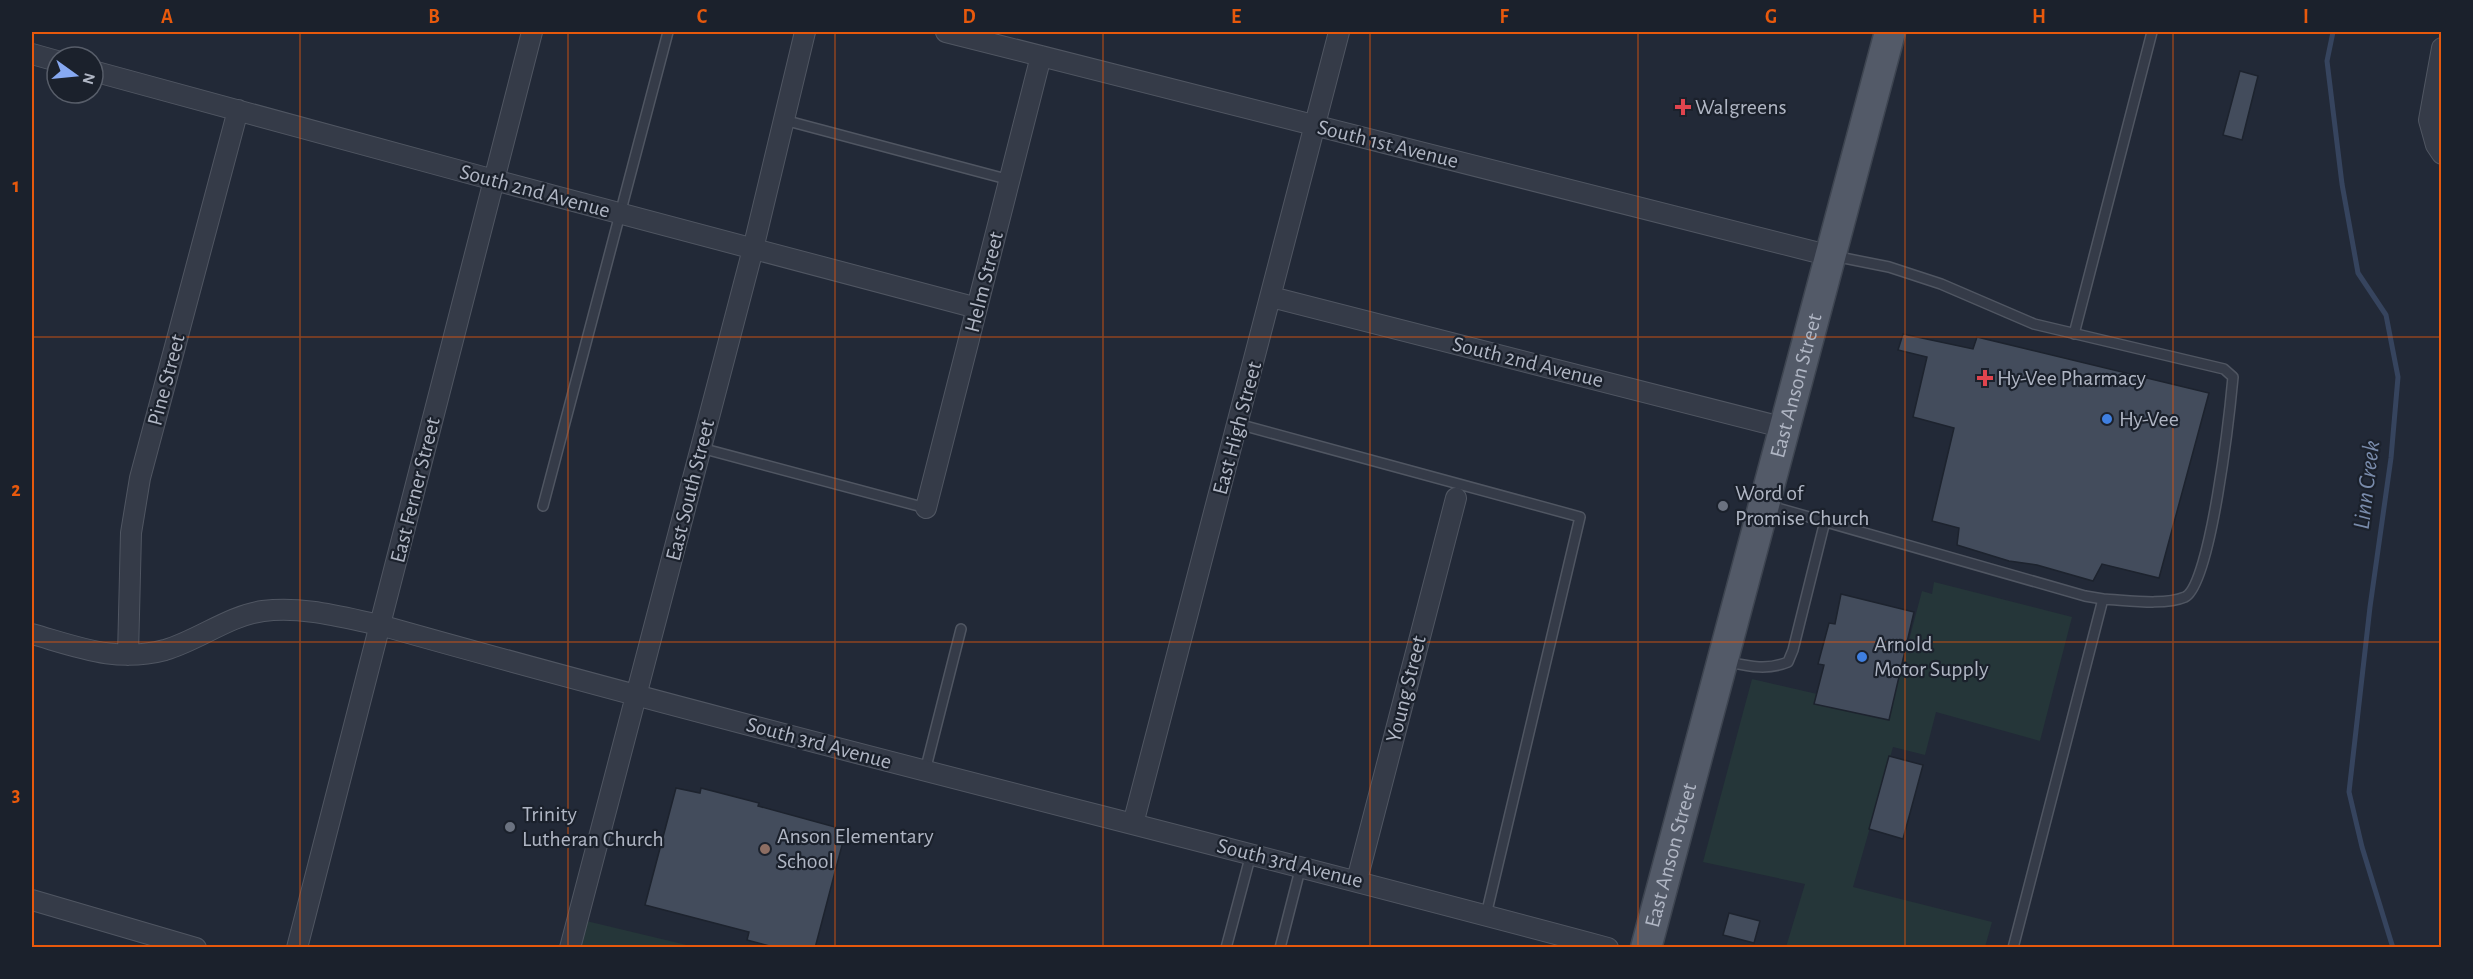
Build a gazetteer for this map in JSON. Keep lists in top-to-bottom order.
{
  "streets": {
    "main road": ["East Anson Street"],
    "street": [
      "South 1st Avenue",
      "South 2nd Avenue",
      "Helm Street",
      "Pine Street",
      "East High Street",
      "East Ferner Street",
      "East South Street",
      "Young Street",
      "South 3rd Avenue"
    ]
  },
  "crossings": [
    ["South 1st Avenue", "Helm Street"],
    ["South 1st Avenue", "East Anson Street"],
    ["South 1st Avenue", "East High Street"],
    ["South 2nd Avenue", "Helm Street"],
    ["South 2nd Avenue", "Pine Street"],
    ["South 2nd Avenue", "East Anson Street"],
    ["South 2nd Avenue", "East High Street"],
    ["South 2nd Avenue", "East Ferner Street"],
    ["South 2nd Avenue", "East South Street"],
    ["Pine Street", "South 3rd Avenue"],
    ["East High Street", "South 3rd Avenue"],
    ["East Ferner Street", "South 3rd Avenue"],
    ["East South Street", "South 3rd Avenue"],
    ["Young Street", "South 3rd Avenue"]
  ],
  "water": ["Linn Creek"],
  "places": {
    "health": ["Walgreens", "Hy-Vee Pharmacy"],
    "other": [
      "Hy-Vee",
      "Word of Promise Church",
      "Arnold Motor Supply",
      "Trinity Lutheran Church",
      "Anson Elementary School"
    ]
  },
  "north": "right",
  "grid": {
    "columns": [
      "A",
      "B",
      "C",
      "D",
      "E",
      "F",
      "G",
      "H",
      "I"
    ],
    "rows": ["1", "2", "3"]
  }
}
